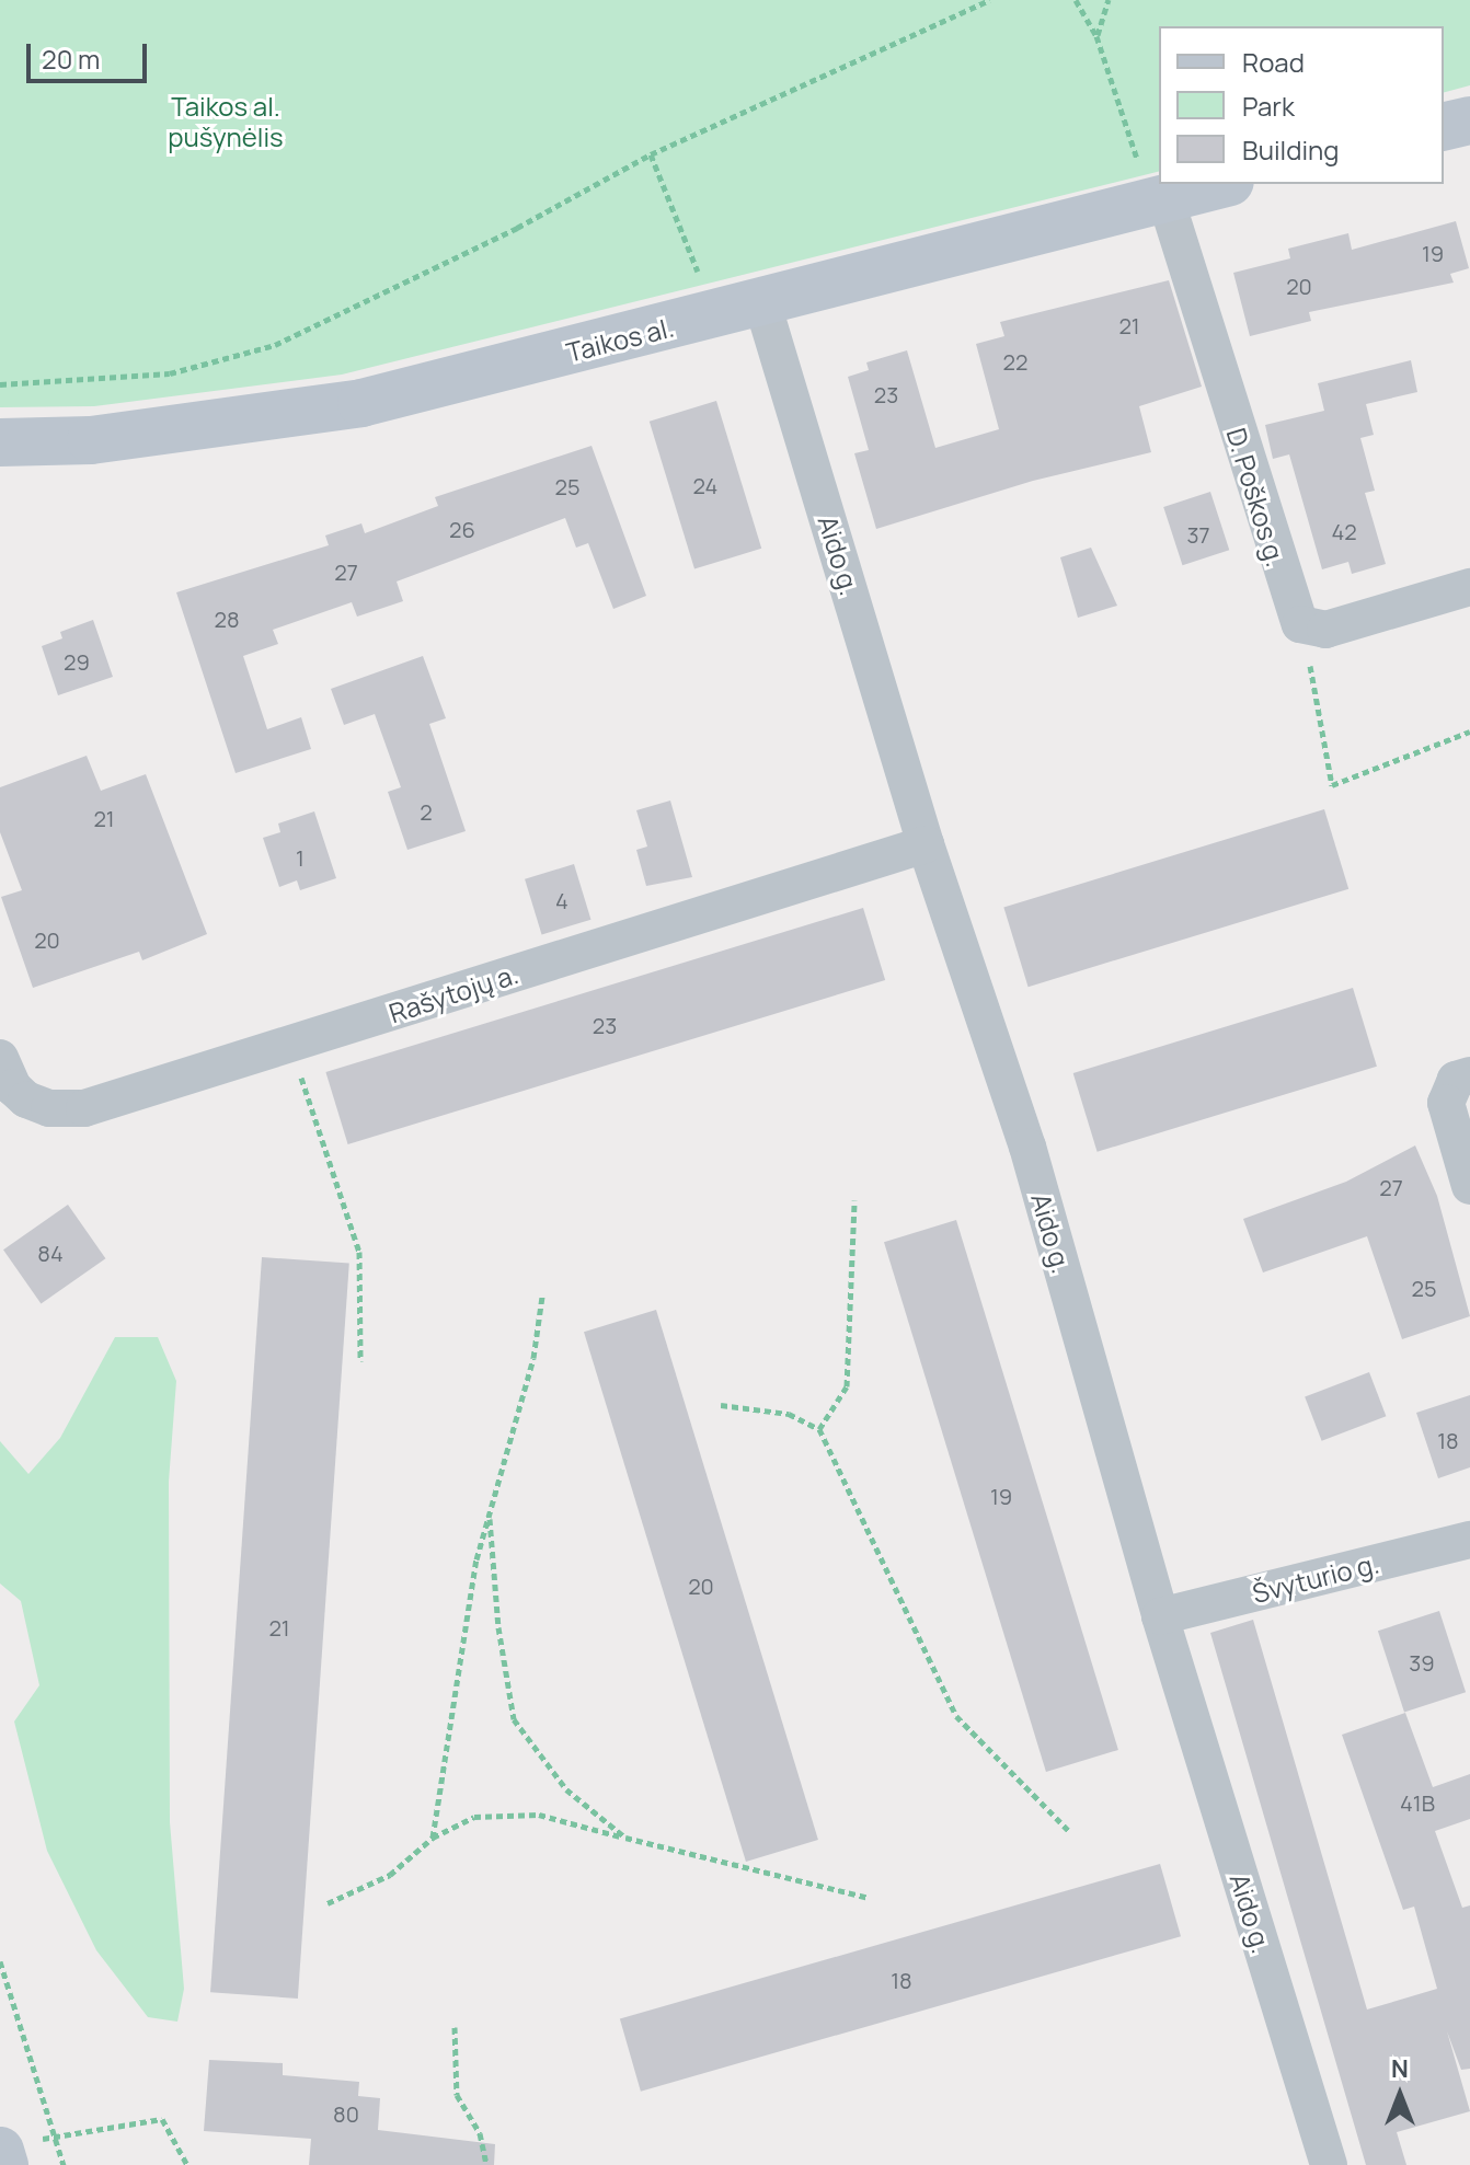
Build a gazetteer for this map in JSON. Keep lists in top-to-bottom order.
{
  "streets": {
    "main road": ["Taikos al."],
    "street": [
      "D. Poškos g.",
      "Aido g.",
      "Rašytojų a.",
      "Švyturio g."
    ]
  },
  "crossings": [
    ["Taikos al.", "D. Poškos g."],
    ["Taikos al.", "Aido g."],
    ["Aido g.", "Rašytojų a."],
    ["Aido g.", "Švyturio g."]
  ],
  "parks": ["Taikos al. pušynėlis"],
  "house_numbers": [
    "19",
    "20",
    "21",
    "22",
    "23",
    "24",
    "25",
    "26",
    "42",
    "37",
    "27",
    "28",
    "29",
    "2",
    "21",
    "1",
    "4",
    "20",
    "23",
    "27",
    "84",
    "25",
    "18",
    "19",
    "20",
    "21",
    "39",
    "41B",
    "18",
    "80"
  ],
  "legend": ["Road", "Park", "Building"],
  "scale_bar": "20 m",
  "north": "top"
}
